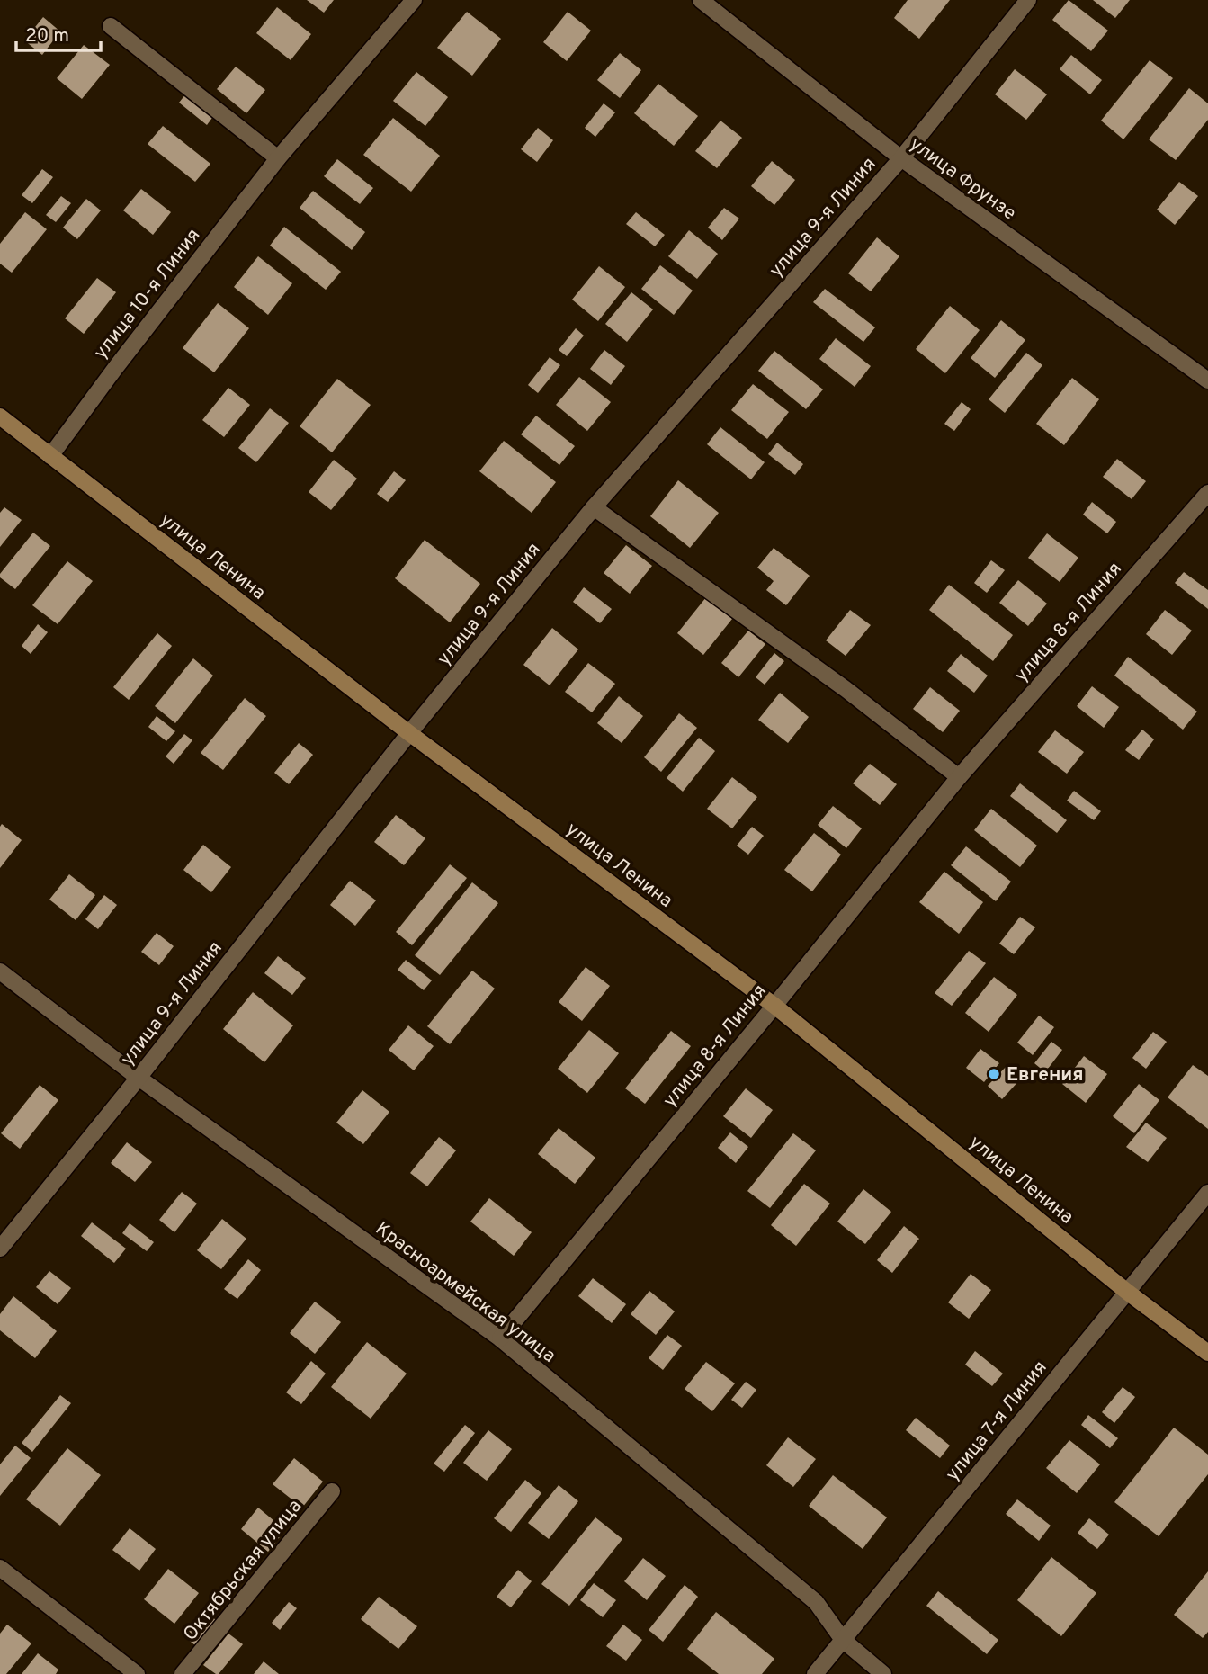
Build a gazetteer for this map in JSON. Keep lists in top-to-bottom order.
{
  "streets": {
    "main road": ["улица Ленина"],
    "street": [
      "улица Фрунзе",
      "улица 9-я Линия",
      "улица 10-я Линия",
      "улица 8-я Линия",
      "Красноармейская улица",
      "улица 7-я Линия",
      "Октябрьская улица"
    ]
  },
  "crossings": [
    ["улица Фрунзе", "улица 9-я Линия"],
    ["улица 9-я Линия", "улица Ленина"],
    ["улица 9-я Линия", "Красноармейская улица"],
    ["улица 10-я Линия", "улица Ленина"],
    ["улица Ленина", "улица 8-я Линия"],
    ["улица Ленина", "улица 7-я Линия"],
    ["улица 8-я Линия", "Красноармейская улица"],
    ["Красноармейская улица", "улица 7-я Линия"]
  ],
  "places": ["Евгения"],
  "scale_bar": "20 m"
}
